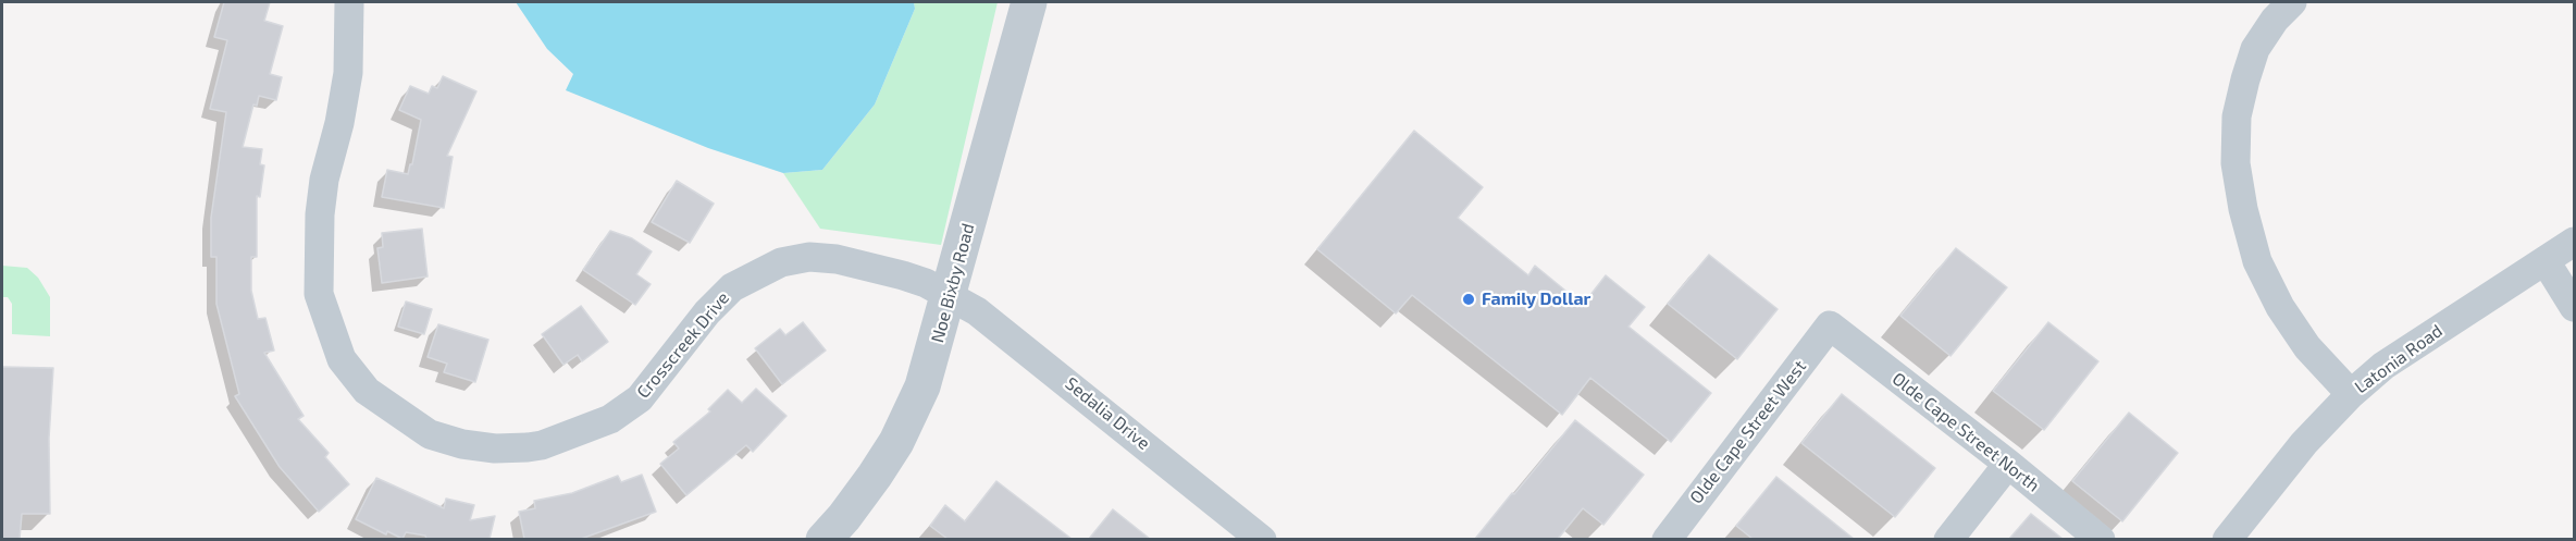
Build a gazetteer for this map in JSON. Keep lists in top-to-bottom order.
{
  "streets": {
    "street": [
      "Noe Bixby Road",
      "Crosscreek Drive",
      "Latonia Road",
      "Sedalia Drive",
      "Olde Cape Street West",
      "Olde Cape Street North"
    ]
  },
  "crossings": [
    ["Noe Bixby Road", "Crosscreek Drive"],
    ["Noe Bixby Road", "Sedalia Drive"],
    ["Crosscreek Drive", "Sedalia Drive"],
    ["Olde Cape Street West", "Olde Cape Street North"]
  ],
  "places": ["Family Dollar"]
}
